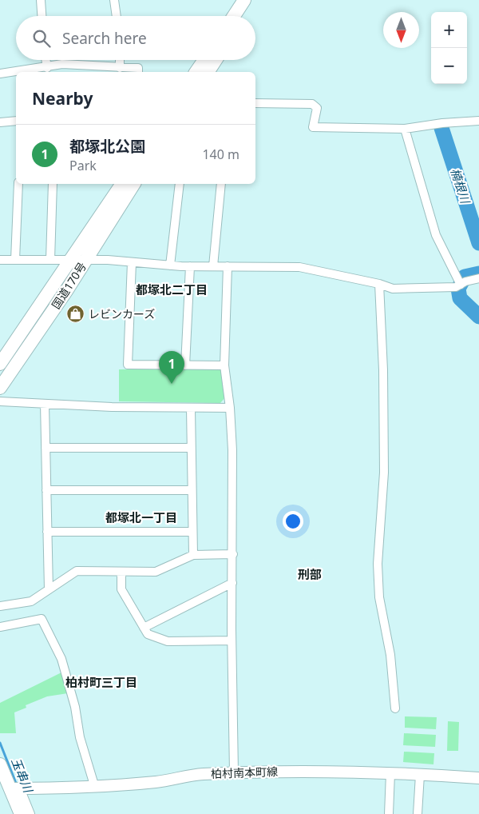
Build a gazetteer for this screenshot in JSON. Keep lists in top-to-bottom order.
{
  "streets": {
    "main road": ["国道170号", "柏村南本町線"]
  },
  "districts": [
    "都塚北二丁目",
    "都塚北一丁目",
    "刑部",
    "柏村町三丁目"
  ],
  "water": ["楠根川", "玉串川"],
  "places": {
    "shop": ["レビンカーズ"]
  },
  "north": "bottom",
  "page": {
    "map_buttons": ["+", "−"],
    "search": "Search here",
    "heading": "Nearby",
    "list": [
      {
        "mark": "1",
        "name": "都塚北公園",
        "note": "Park",
        "value": "140 m"
      }
    ],
    "pins": "1"
  }
}
